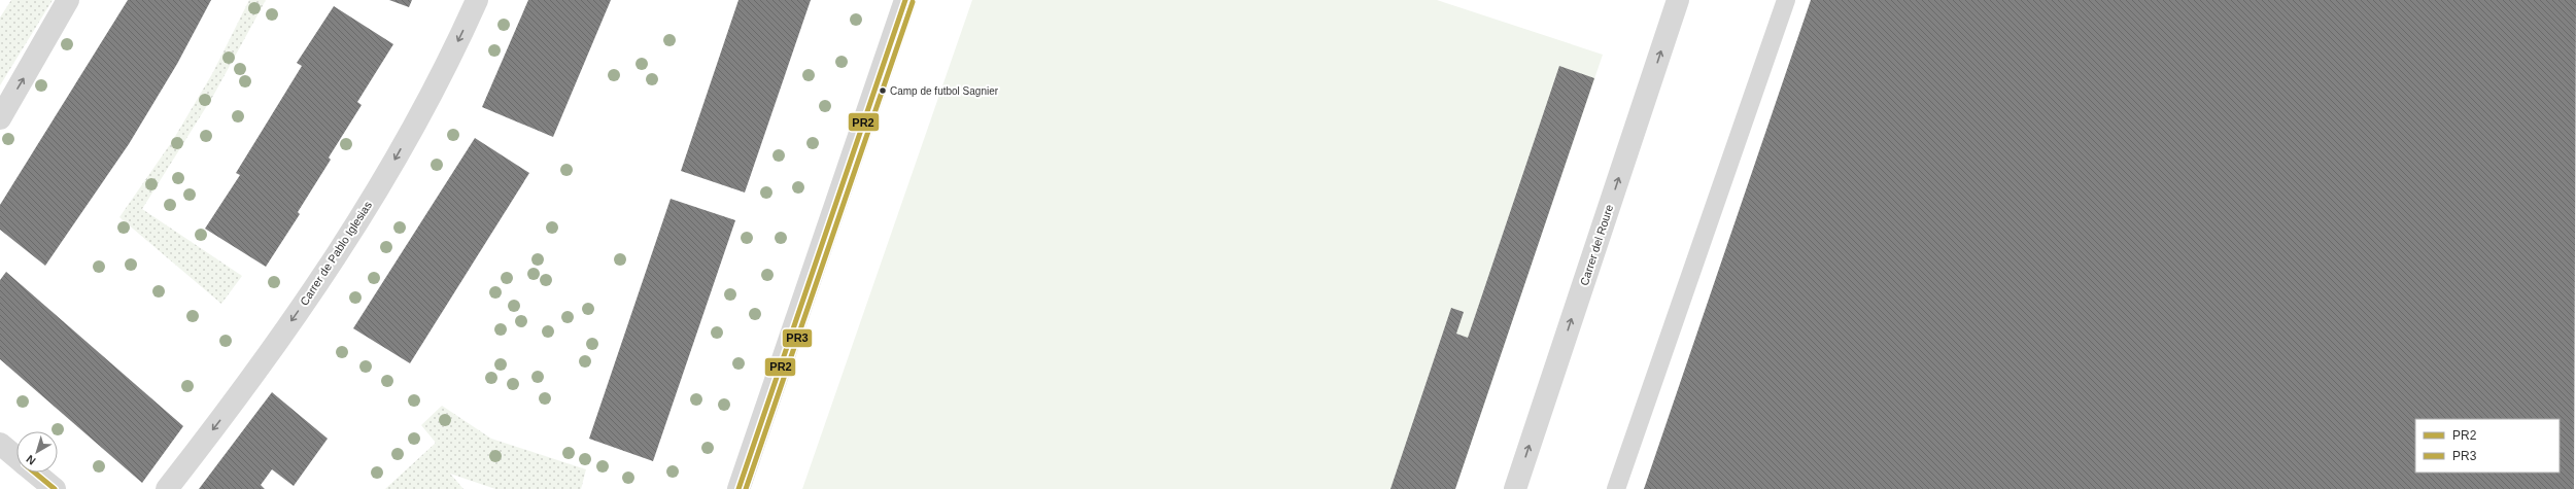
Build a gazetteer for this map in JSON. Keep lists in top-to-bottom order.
{
  "streets": {
    "street": ["Carrer del Roure", "Carrer de Pablo Iglesias"]
  },
  "one_way": ["Carrer del Roure", "Carrer de Pablo Iglesias"],
  "places": ["Camp de futbol Sagnier"],
  "lines": ["transit line PR2", "transit line PR3"],
  "legend": ["PR2", "PR3"],
  "north": "bottom left"
}
